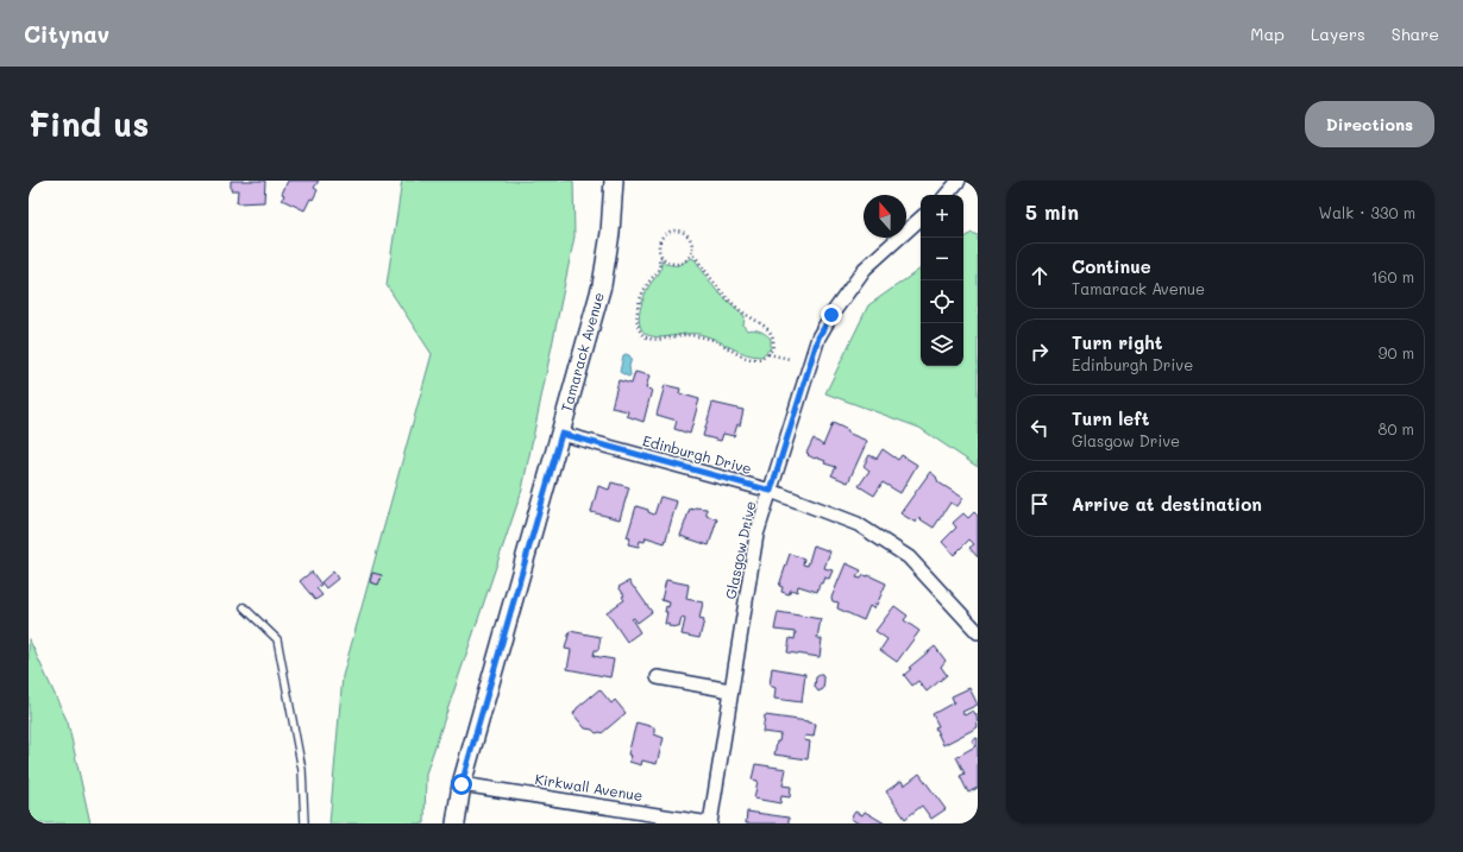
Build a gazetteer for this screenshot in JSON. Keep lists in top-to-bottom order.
{
  "streets": {
    "main road": ["Tamarack Avenue"],
    "street": ["Edinburgh Drive", "Glasgow Drive", "Kirkwall Avenue"]
  },
  "crossings": [
    ["Tamarack Avenue", "Edinburgh Drive"],
    ["Tamarack Avenue", "Kirkwall Avenue"],
    ["Edinburgh Drive", "Glasgow Drive"],
    ["Glasgow Drive", "Kirkwall Avenue"]
  ],
  "north": "top",
  "page": {
    "header": "Citynav",
    "nav": ["Map", "Layers", "Share"],
    "buttons": "Directions",
    "title": "Find us",
    "heading": ["5 min", "Walk · 330 m"],
    "map_buttons": ["+", "−"],
    "list": [
      ["Continue", "Tamarack Avenue", "160 m"],
      ["Turn right", "Edinburgh Drive", "90 m"],
      ["Turn left", "Glasgow Drive", "80 m"],
      "Arrive at destination"
    ]
  }
}
